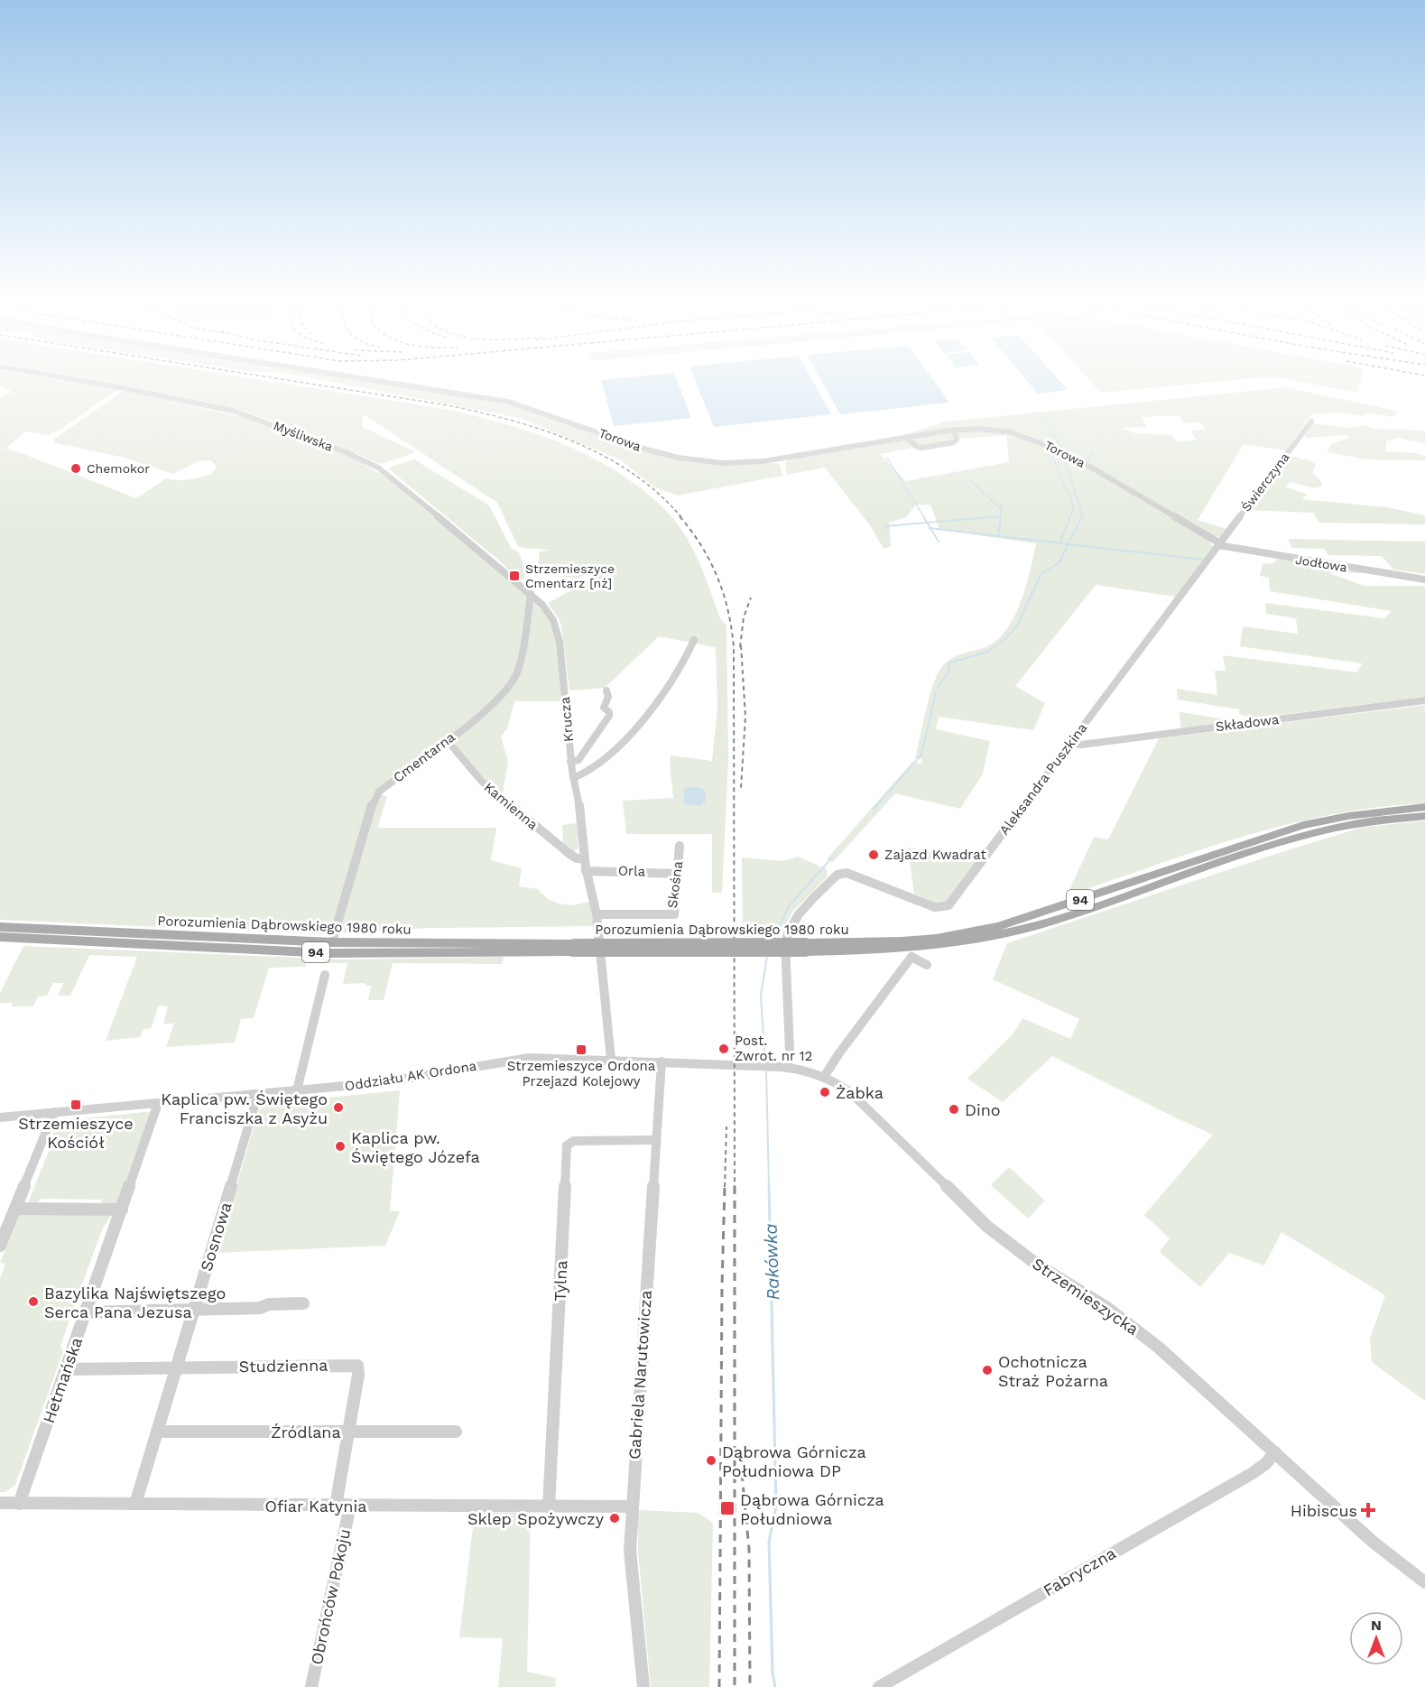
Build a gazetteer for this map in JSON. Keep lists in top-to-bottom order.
{
  "streets": {
    "main road": ["94", "Porozumienia Dąbrowskiego 1980 roku"],
    "street": [
      "Myśliwska",
      "Torowa",
      "Świerczyna",
      "Jodłowa",
      "Krucza",
      "Składowa",
      "Cmentarna",
      "Aleksandra Puszkina",
      "Kamienna",
      "Orla",
      "Skośna",
      "Oddziału AK Ordona",
      "Sosnowa",
      "Tylna",
      "Strzemieszycka",
      "Studzienna",
      "Gabriela Narutowicza",
      "Hetmańska",
      "Źródlana",
      "Ofiar Katynia",
      "Fabryczna",
      "Obrońców Pokoju"
    ]
  },
  "crossings": [
    ["Myśliwska", "Krucza"],
    ["Myśliwska", "Cmentarna"],
    ["Torowa", "Świerczyna"],
    ["Torowa", "Jodłowa"],
    ["Torowa", "Aleksandra Puszkina"],
    ["Świerczyna", "Jodłowa"],
    ["Świerczyna", "Aleksandra Puszkina"],
    ["Jodłowa", "Aleksandra Puszkina"],
    ["Krucza", "Cmentarna"],
    ["Składowa", "Aleksandra Puszkina"],
    ["Cmentarna", "Kamienna"],
    ["Aleksandra Puszkina", "Strzemieszycka"],
    ["Orla", "Skośna"],
    ["Oddziału AK Ordona", "Sosnowa"],
    ["Oddziału AK Ordona", "Strzemieszycka"],
    ["Oddziału AK Ordona", "Gabriela Narutowicza"],
    ["Oddziału AK Ordona", "Hetmańska"],
    ["Sosnowa", "Studzienna"],
    ["Sosnowa", "Źródlana"],
    ["Sosnowa", "Ofiar Katynia"],
    ["Tylna", "Gabriela Narutowicza"],
    ["Tylna", "Ofiar Katynia"],
    ["Strzemieszycka", "Fabryczna"],
    ["Studzienna", "Hetmańska"],
    ["Studzienna", "Źródlana"],
    ["Studzienna", "Ofiar Katynia"],
    ["Gabriela Narutowicza", "Ofiar Katynia"],
    ["Hetmańska", "Ofiar Katynia"],
    ["Ofiar Katynia", "Obrońców Pokoju"]
  ],
  "water": ["Rakówka"],
  "places": {
    "other": [
      "Chemokor",
      "Zajazd Kwadrat",
      "Post. Zwrot. nr 12",
      "Żabka",
      "Kaplica pw. Świętego Franciszka z Asyżu",
      "Dino",
      "Kaplica pw. Świętego Józefa",
      "Bazylika Najświętszego Serca Pana Jezusa",
      "Ochotnicza Straż Pożarna",
      "Dąbrowa Górnicza Południowa DP",
      "Sklep Spożywczy"
    ],
    "transit": [
      "Strzemieszyce Cmentarz [nż]",
      "Strzemieszyce Ordona Przejazd Kolejowy",
      "Strzemieszyce Kościół",
      "Dąbrowa Górnicza Południowa"
    ],
    "health": ["Hibiscus"]
  },
  "north": "top"
}
